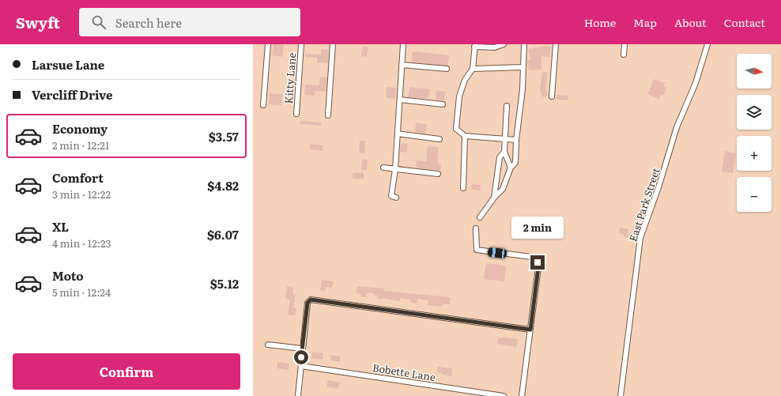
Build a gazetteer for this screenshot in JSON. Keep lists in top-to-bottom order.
{
  "streets": {
    "street": ["Kitty Lane", "East Park Street", "Bobette Lane"]
  },
  "north": "right",
  "page": {
    "header": "Swyft",
    "search": "Search here",
    "nav": [
      "Home",
      "Map",
      "About",
      "Contact"
    ],
    "banner": ["Larsue Lane", "Vercliff Drive"],
    "map_buttons": ["+", "−"],
    "list": [
      {
        "name": "Economy",
        "note": "2 min · 12:21",
        "value": "$3.57"
      },
      {
        "name": "Comfort",
        "note": "3 min · 12:22",
        "value": "$4.82"
      },
      {
        "name": "XL",
        "note": "4 min · 12:23",
        "value": "$6.07"
      },
      {
        "name": "Moto",
        "note": "5 min · 12:24",
        "value": "$5.12"
      }
    ],
    "bubble": "2 min",
    "buttons": "Confirm"
  }
}
